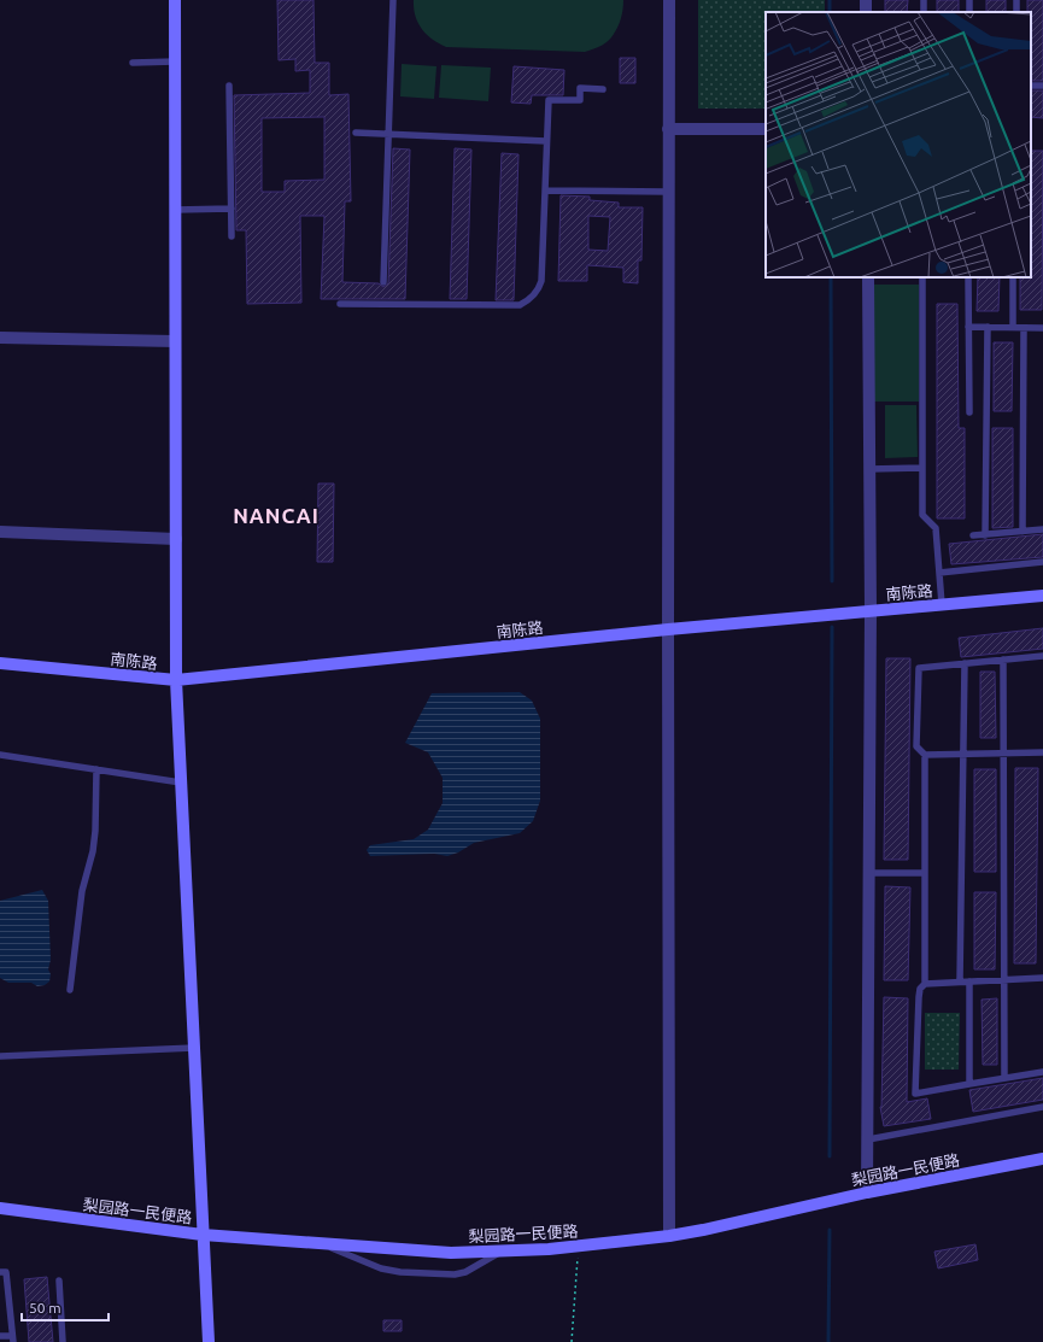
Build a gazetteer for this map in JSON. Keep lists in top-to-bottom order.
{
  "streets": {
    "street": ["南陈路", "梨园路一民便路"]
  },
  "districts": ["NANCAI"],
  "scale_bar": "50 m"
}
